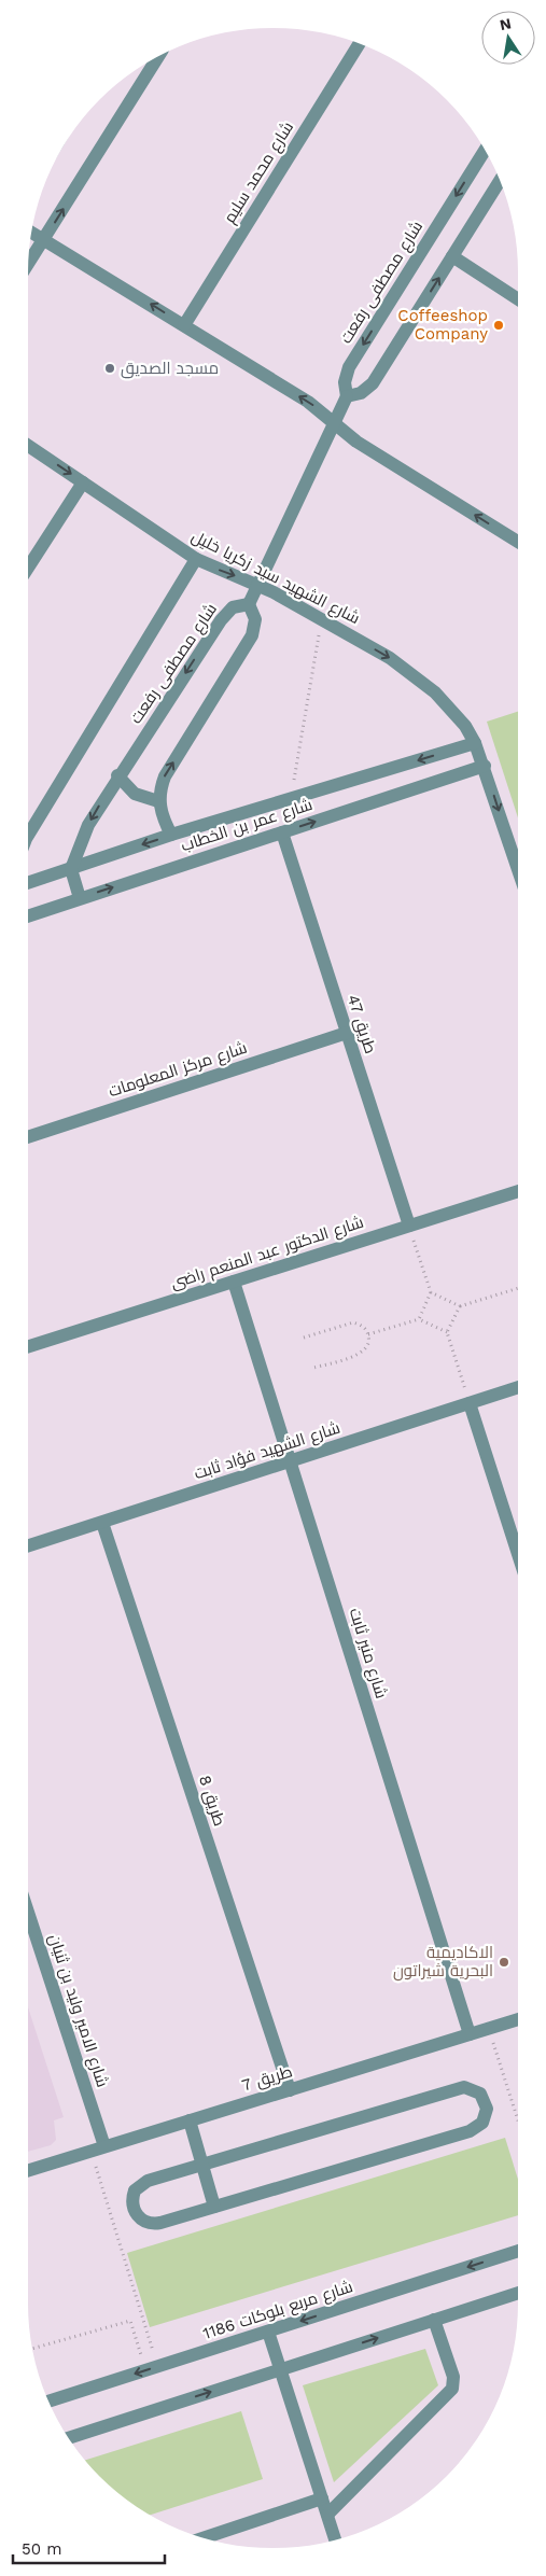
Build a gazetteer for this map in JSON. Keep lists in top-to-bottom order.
{
  "streets": {
    "street": [
      "شارع محمد سليم",
      "شارع مصطفى رفعت",
      "شارع الشهيد سيد زكريا خليل",
      "شارع عمر بن الخطاب",
      "طريق 47",
      "شارع مركز المعلومات",
      "شارع الدكتور عبد المنعم راضى",
      "شارع الشهيد فؤاد ثابت",
      "شارع منير ثابت",
      "طريق 8",
      "شارع الامير وليد بن ثنيان",
      "طريق 7",
      "شارع مربع بلوكات 1186"
    ]
  },
  "crossings": [
    ["شارع مصطفى رفعت", "شارع الشهيد سيد زكريا خليل"],
    ["شارع مصطفى رفعت", "شارع عمر بن الخطاب"],
    ["شارع الشهيد سيد زكريا خليل", "شارع عمر بن الخطاب"],
    ["شارع عمر بن الخطاب", "طريق 47"],
    ["طريق 47", "شارع مركز المعلومات"],
    ["طريق 47", "شارع الدكتور عبد المنعم راضى"],
    ["شارع الدكتور عبد المنعم راضى", "شارع منير ثابت"],
    ["شارع الشهيد فؤاد ثابت", "شارع منير ثابت"],
    ["شارع الشهيد فؤاد ثابت", "طريق 8"],
    ["شارع منير ثابت", "طريق 7"],
    ["طريق 8", "طريق 7"],
    ["شارع الامير وليد بن ثنيان", "طريق 7"]
  ],
  "one_way": ["شارع الشهيد سيد زكريا خليل"],
  "places": ["Coffeeshop Company", "مسجد الصديق", "الاكاديمية البحرية شيراتون"],
  "scale_bar": "50 m",
  "north": "top"
}
